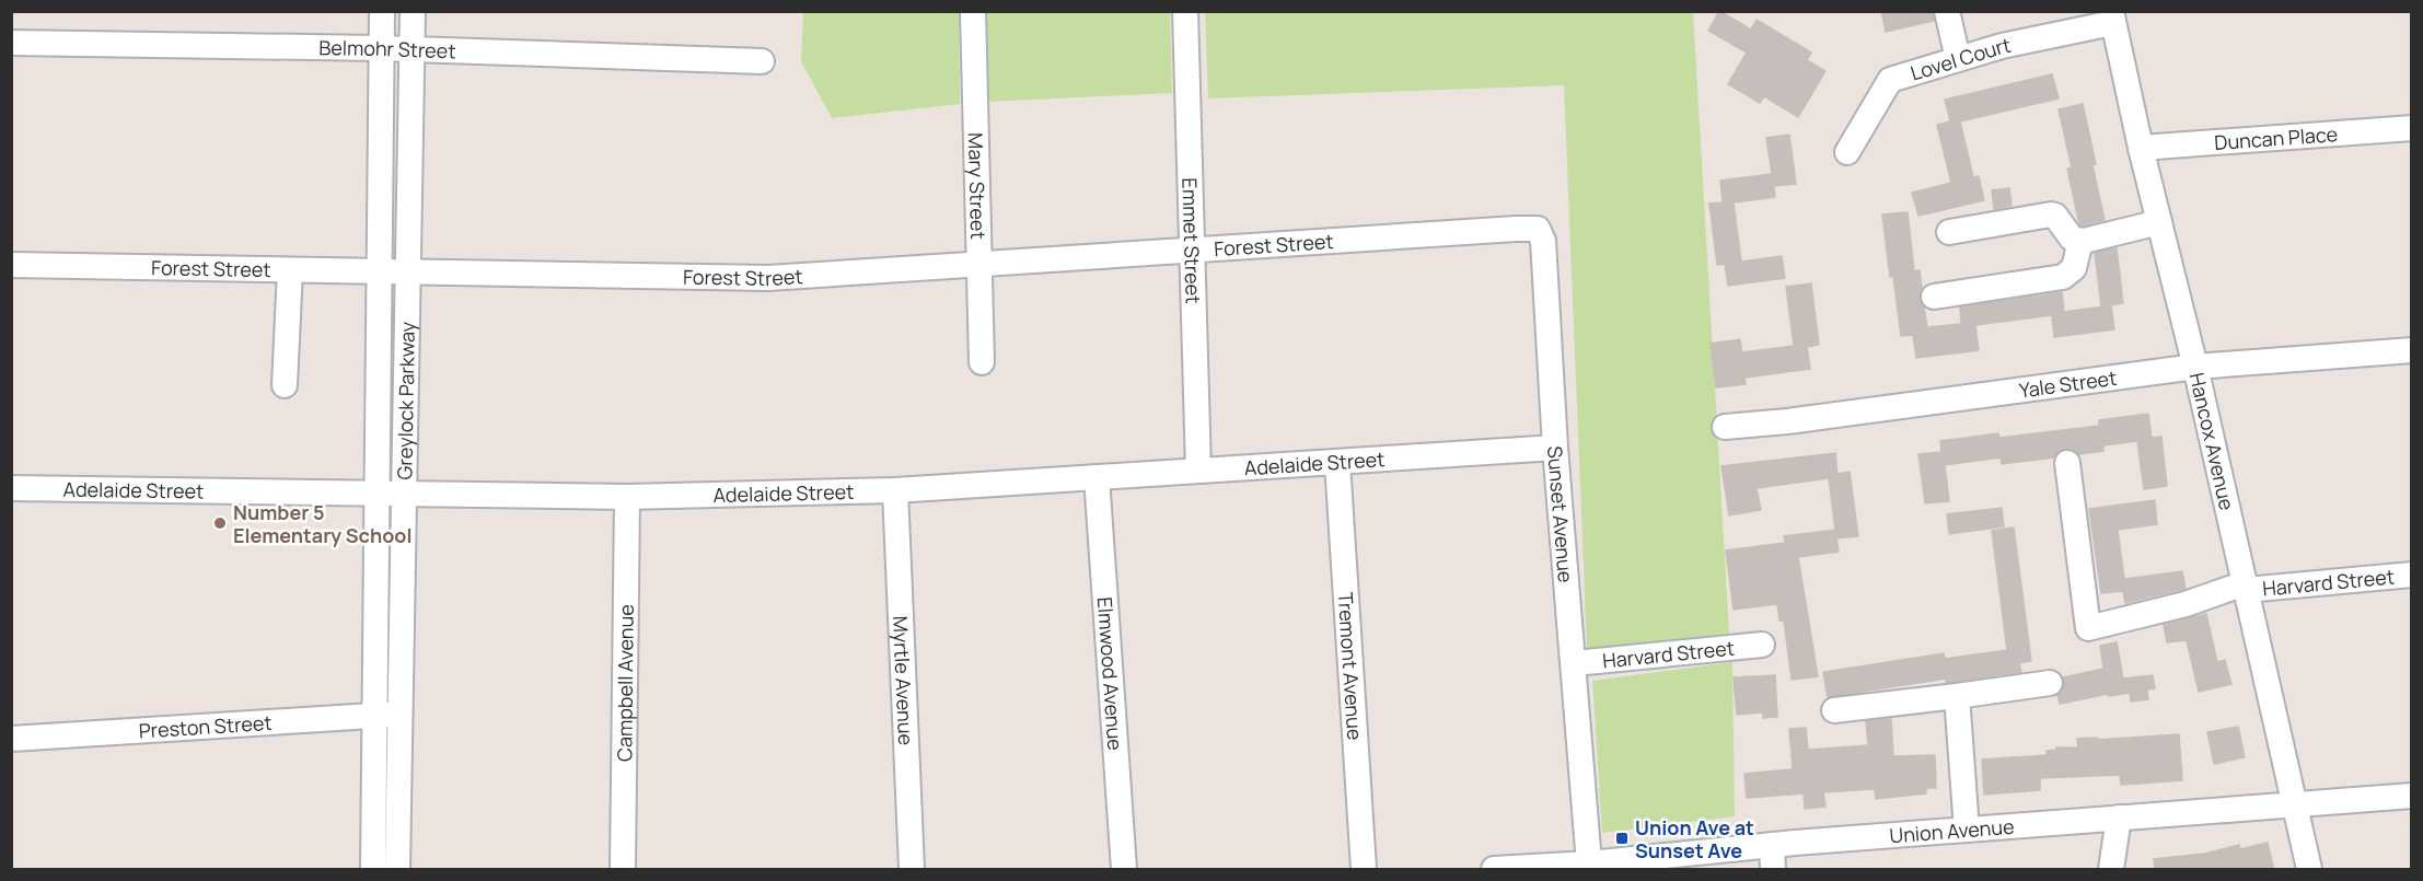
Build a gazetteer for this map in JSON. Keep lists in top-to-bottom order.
{
  "streets": {
    "street": [
      "Belmohr Street",
      "Lovel Court",
      "Duncan Place",
      "Mary Street",
      "Emmet Street",
      "Forest Street",
      "Yale Street",
      "Greylock Parkway",
      "Hancox Avenue",
      "Adelaide Street",
      "Sunset Avenue",
      "Harvard Street",
      "Tremont Avenue",
      "Elmwood Avenue",
      "Myrtle Avenue",
      "Campbell Avenue",
      "Preston Street",
      "Union Avenue"
    ]
  },
  "crossings": [
    ["Belmohr Street", "Greylock Parkway"],
    ["Lovel Court", "Hancox Avenue"],
    ["Duncan Place", "Hancox Avenue"],
    ["Mary Street", "Forest Street"],
    ["Emmet Street", "Forest Street"],
    ["Emmet Street", "Adelaide Street"],
    ["Forest Street", "Greylock Parkway"],
    ["Forest Street", "Sunset Avenue"],
    ["Yale Street", "Hancox Avenue"],
    ["Greylock Parkway", "Adelaide Street"],
    ["Greylock Parkway", "Preston Street"],
    ["Hancox Avenue", "Harvard Street"],
    ["Hancox Avenue", "Union Avenue"],
    ["Adelaide Street", "Sunset Avenue"],
    ["Adelaide Street", "Tremont Avenue"],
    ["Adelaide Street", "Elmwood Avenue"],
    ["Adelaide Street", "Myrtle Avenue"],
    ["Adelaide Street", "Campbell Avenue"],
    ["Sunset Avenue", "Harvard Street"],
    ["Sunset Avenue", "Union Avenue"]
  ],
  "places": {
    "other": ["Number 5 Elementary School"],
    "transit": ["Union Ave at Sunset Ave"]
  }
}
